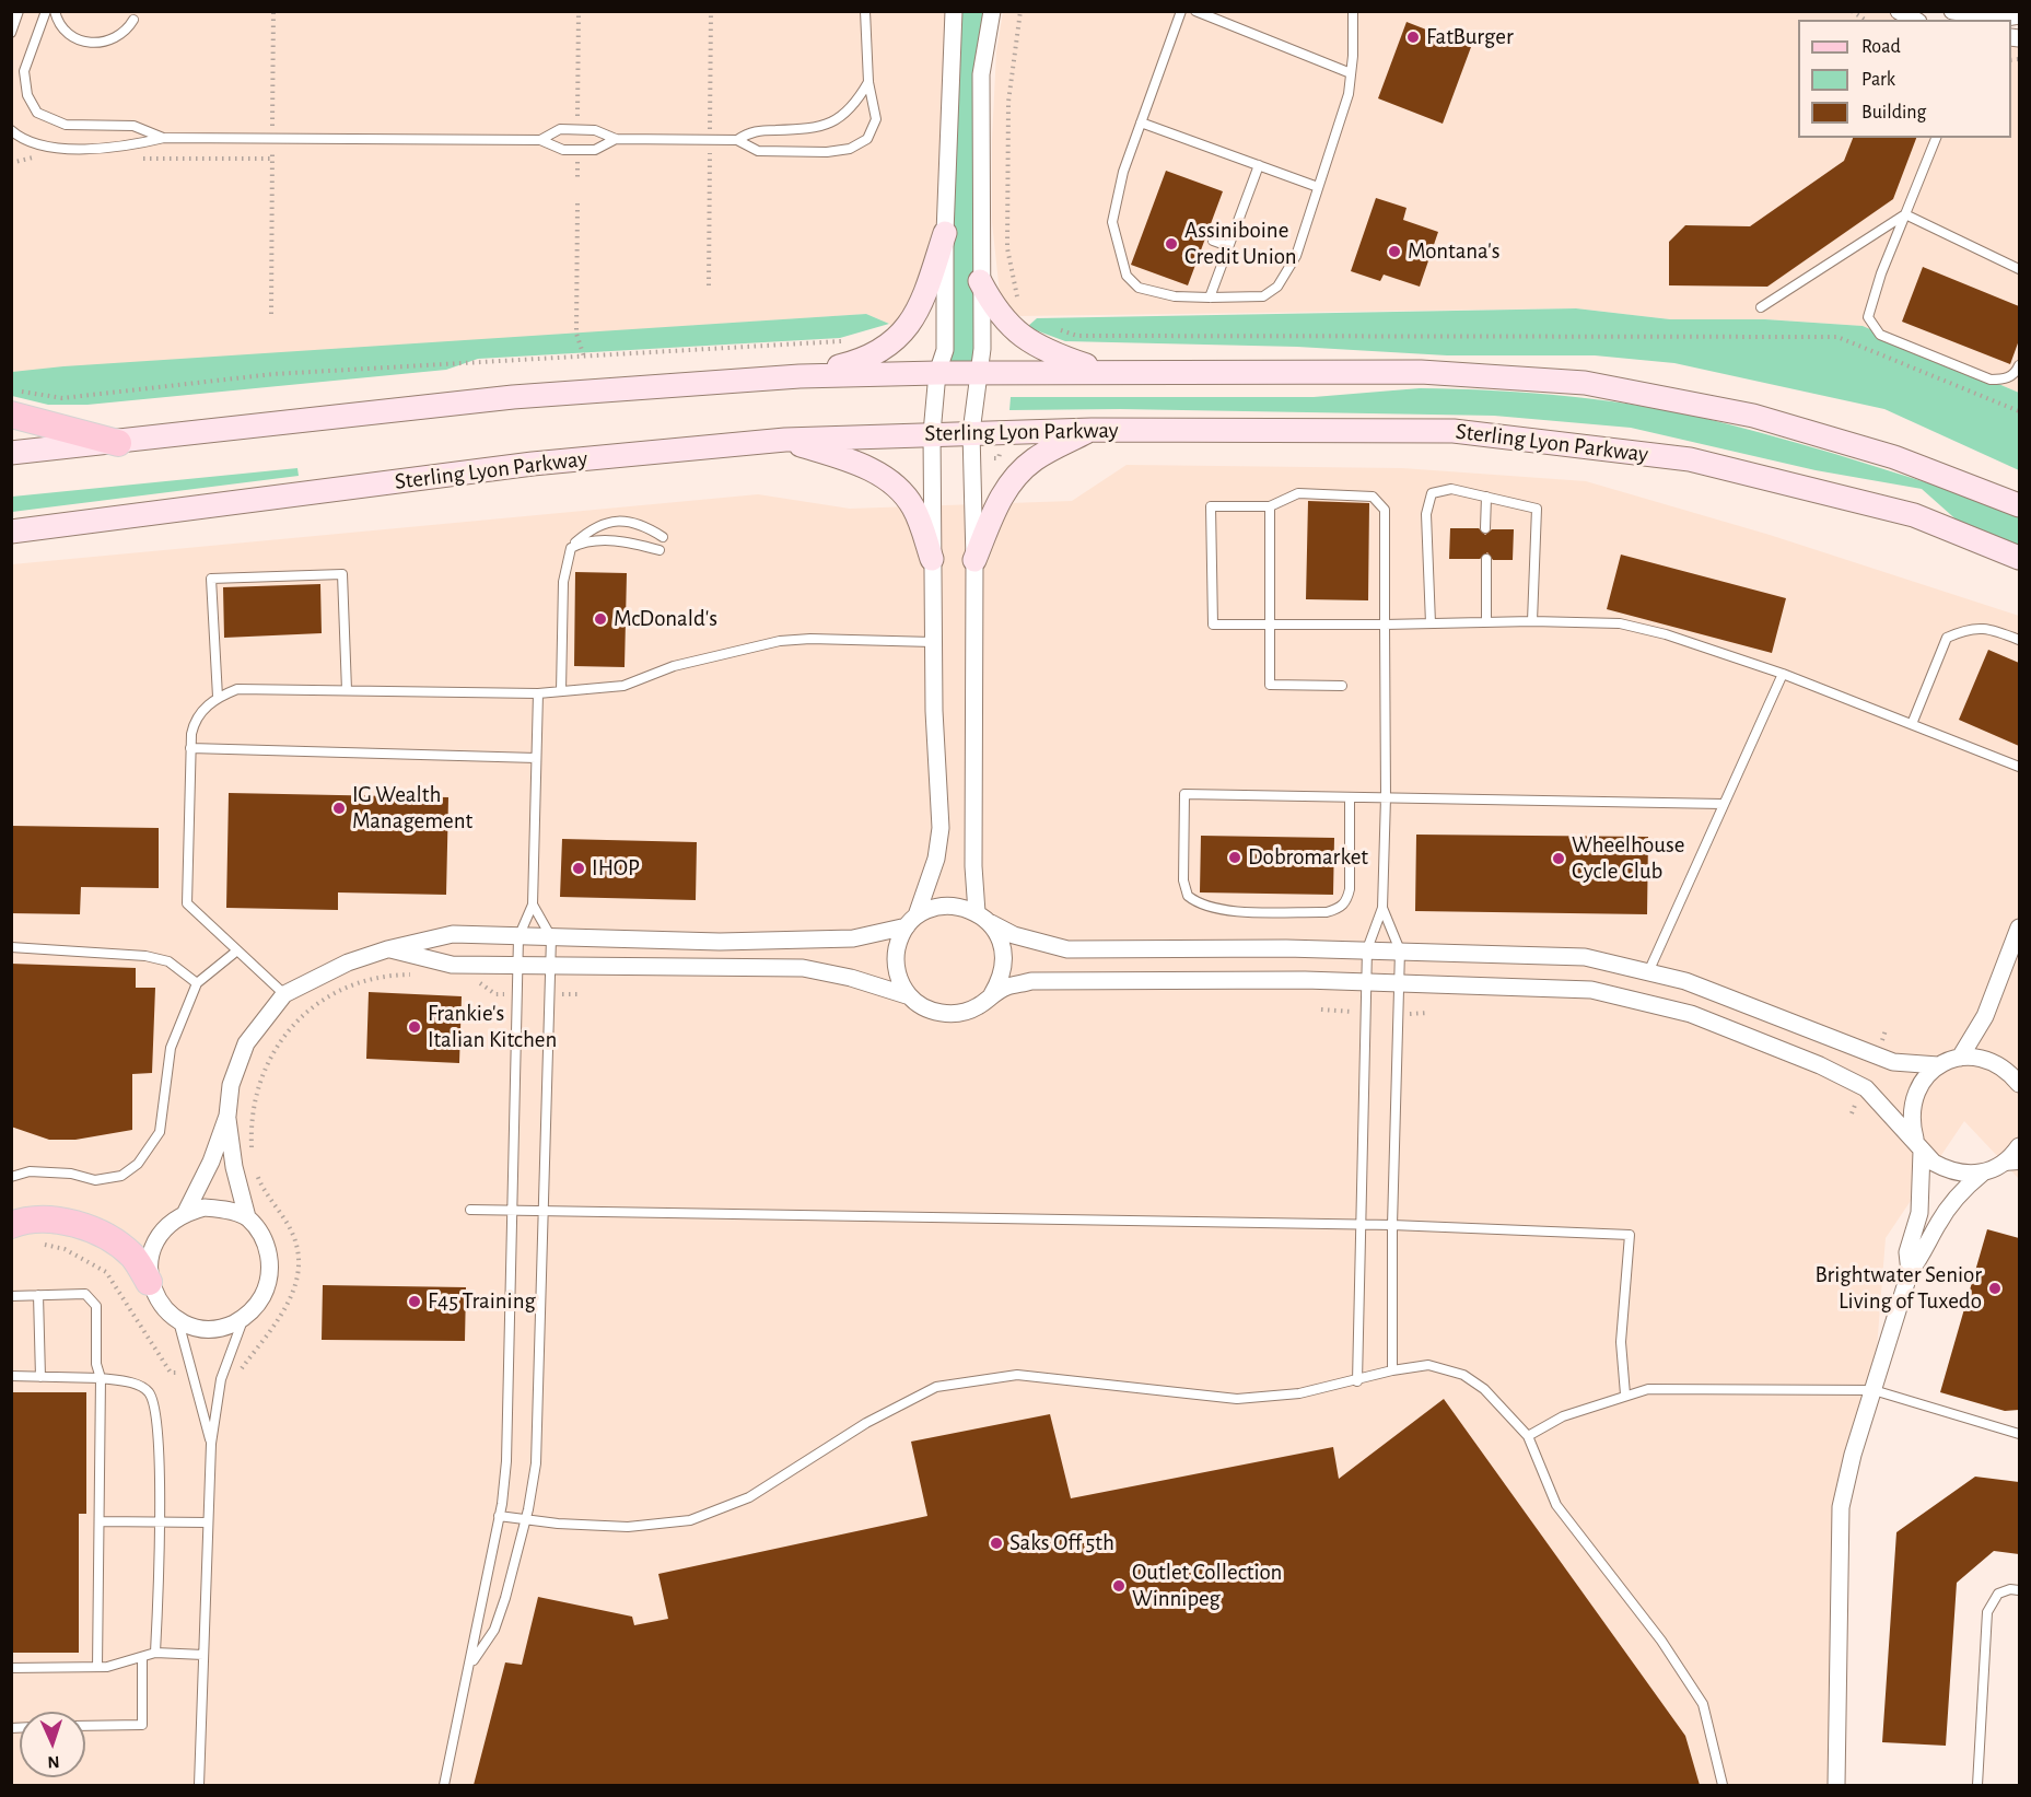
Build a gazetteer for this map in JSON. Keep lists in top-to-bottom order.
{
  "streets": {
    "main road": ["Sterling Lyon Parkway"]
  },
  "places": [
    "FatBurger",
    "Assiniboine Credit Union",
    "Montana's",
    "McDonald's",
    "IG Wealth Management",
    "Dobromarket",
    "Wheelhouse Cycle Club",
    "IHOP",
    "Frankie's Italian Kitchen",
    "Brightwater Senior Living of Tuxedo",
    "F45 Training",
    "Saks Off 5th",
    "Outlet Collection Winnipeg"
  ],
  "legend": ["Road", "Park", "Building"],
  "north": "bottom"
}
